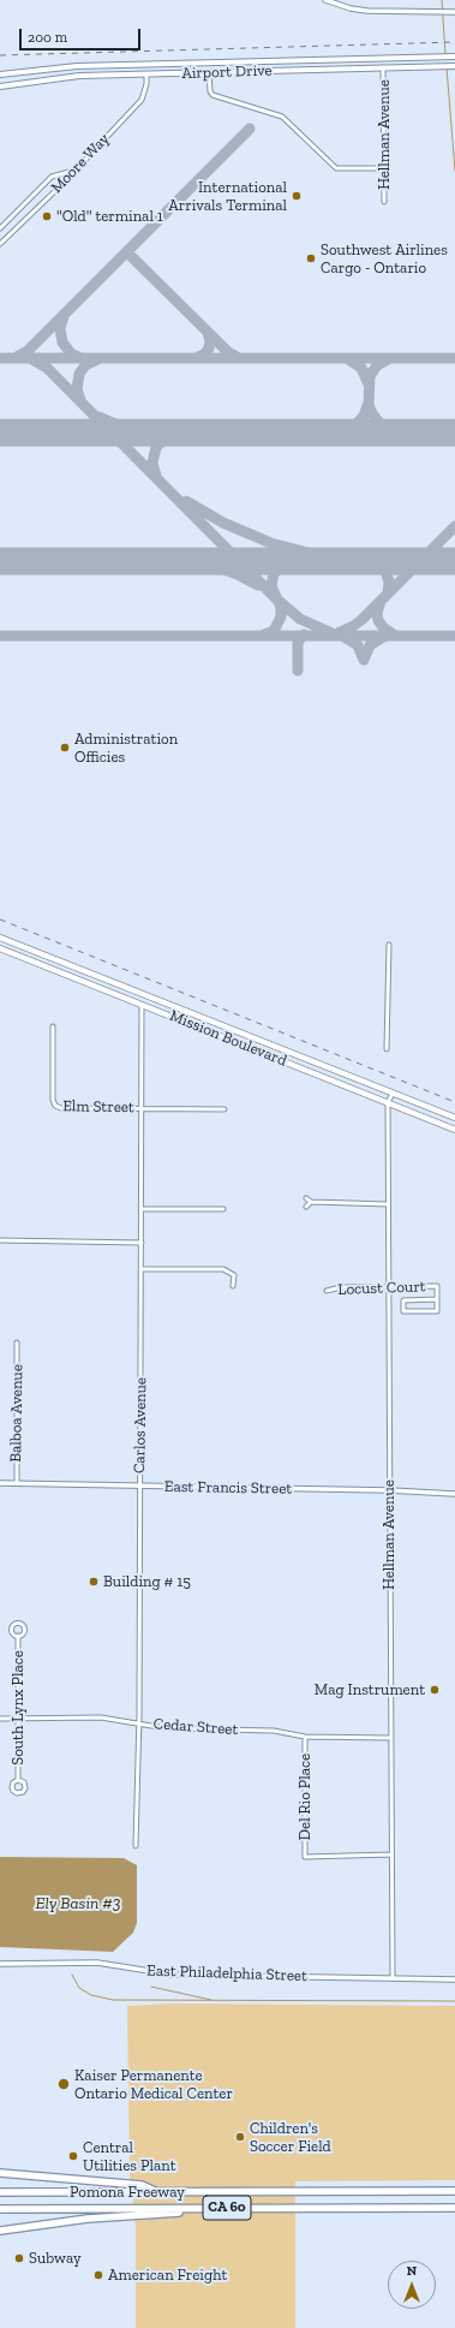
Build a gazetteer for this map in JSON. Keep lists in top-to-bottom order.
{
  "streets": {
    "highway": ["Pomona Freeway", "CA 60"],
    "main road": ["Airport Drive", "Mission Boulevard"],
    "street": [
      "Hellman Avenue",
      "Moore Way",
      "Elm Street",
      "Locust Court",
      "Balboa Avenue",
      "Carlos Avenue",
      "East Francis Street",
      "South Lynx Place",
      "Cedar Street",
      "Del Rio Place",
      "East Philadelphia Street"
    ]
  },
  "crossings": [
    ["Airport Drive", "Hellman Avenue"],
    ["Airport Drive", "Moore Way"],
    ["Hellman Avenue", "Mission Boulevard"],
    ["Hellman Avenue", "Locust Court"],
    ["Hellman Avenue", "East Francis Street"],
    ["Hellman Avenue", "Cedar Street"],
    ["Hellman Avenue", "Del Rio Place"],
    ["Hellman Avenue", "East Philadelphia Street"],
    ["Mission Boulevard", "Carlos Avenue"],
    ["Elm Street", "Carlos Avenue"],
    ["Balboa Avenue", "East Francis Street"],
    ["Carlos Avenue", "East Francis Street"],
    ["Carlos Avenue", "Cedar Street"],
    ["South Lynx Place", "Cedar Street"],
    ["Cedar Street", "Del Rio Place"]
  ],
  "water": ["Ely Basin #3"],
  "places": [
    "International Arrivals Terminal",
    "\"Old\" terminal 1",
    "Southwest Airlines Cargo - Ontario",
    "Administration Officies",
    "Building # 15",
    "Mag Instrument",
    "Kaiser Permanente Ontario Medical Center",
    "Children's Soccer Field",
    "Central Utilities Plant",
    "Subway",
    "American Freight"
  ],
  "scale_bar": "200 m",
  "north": "top"
}
